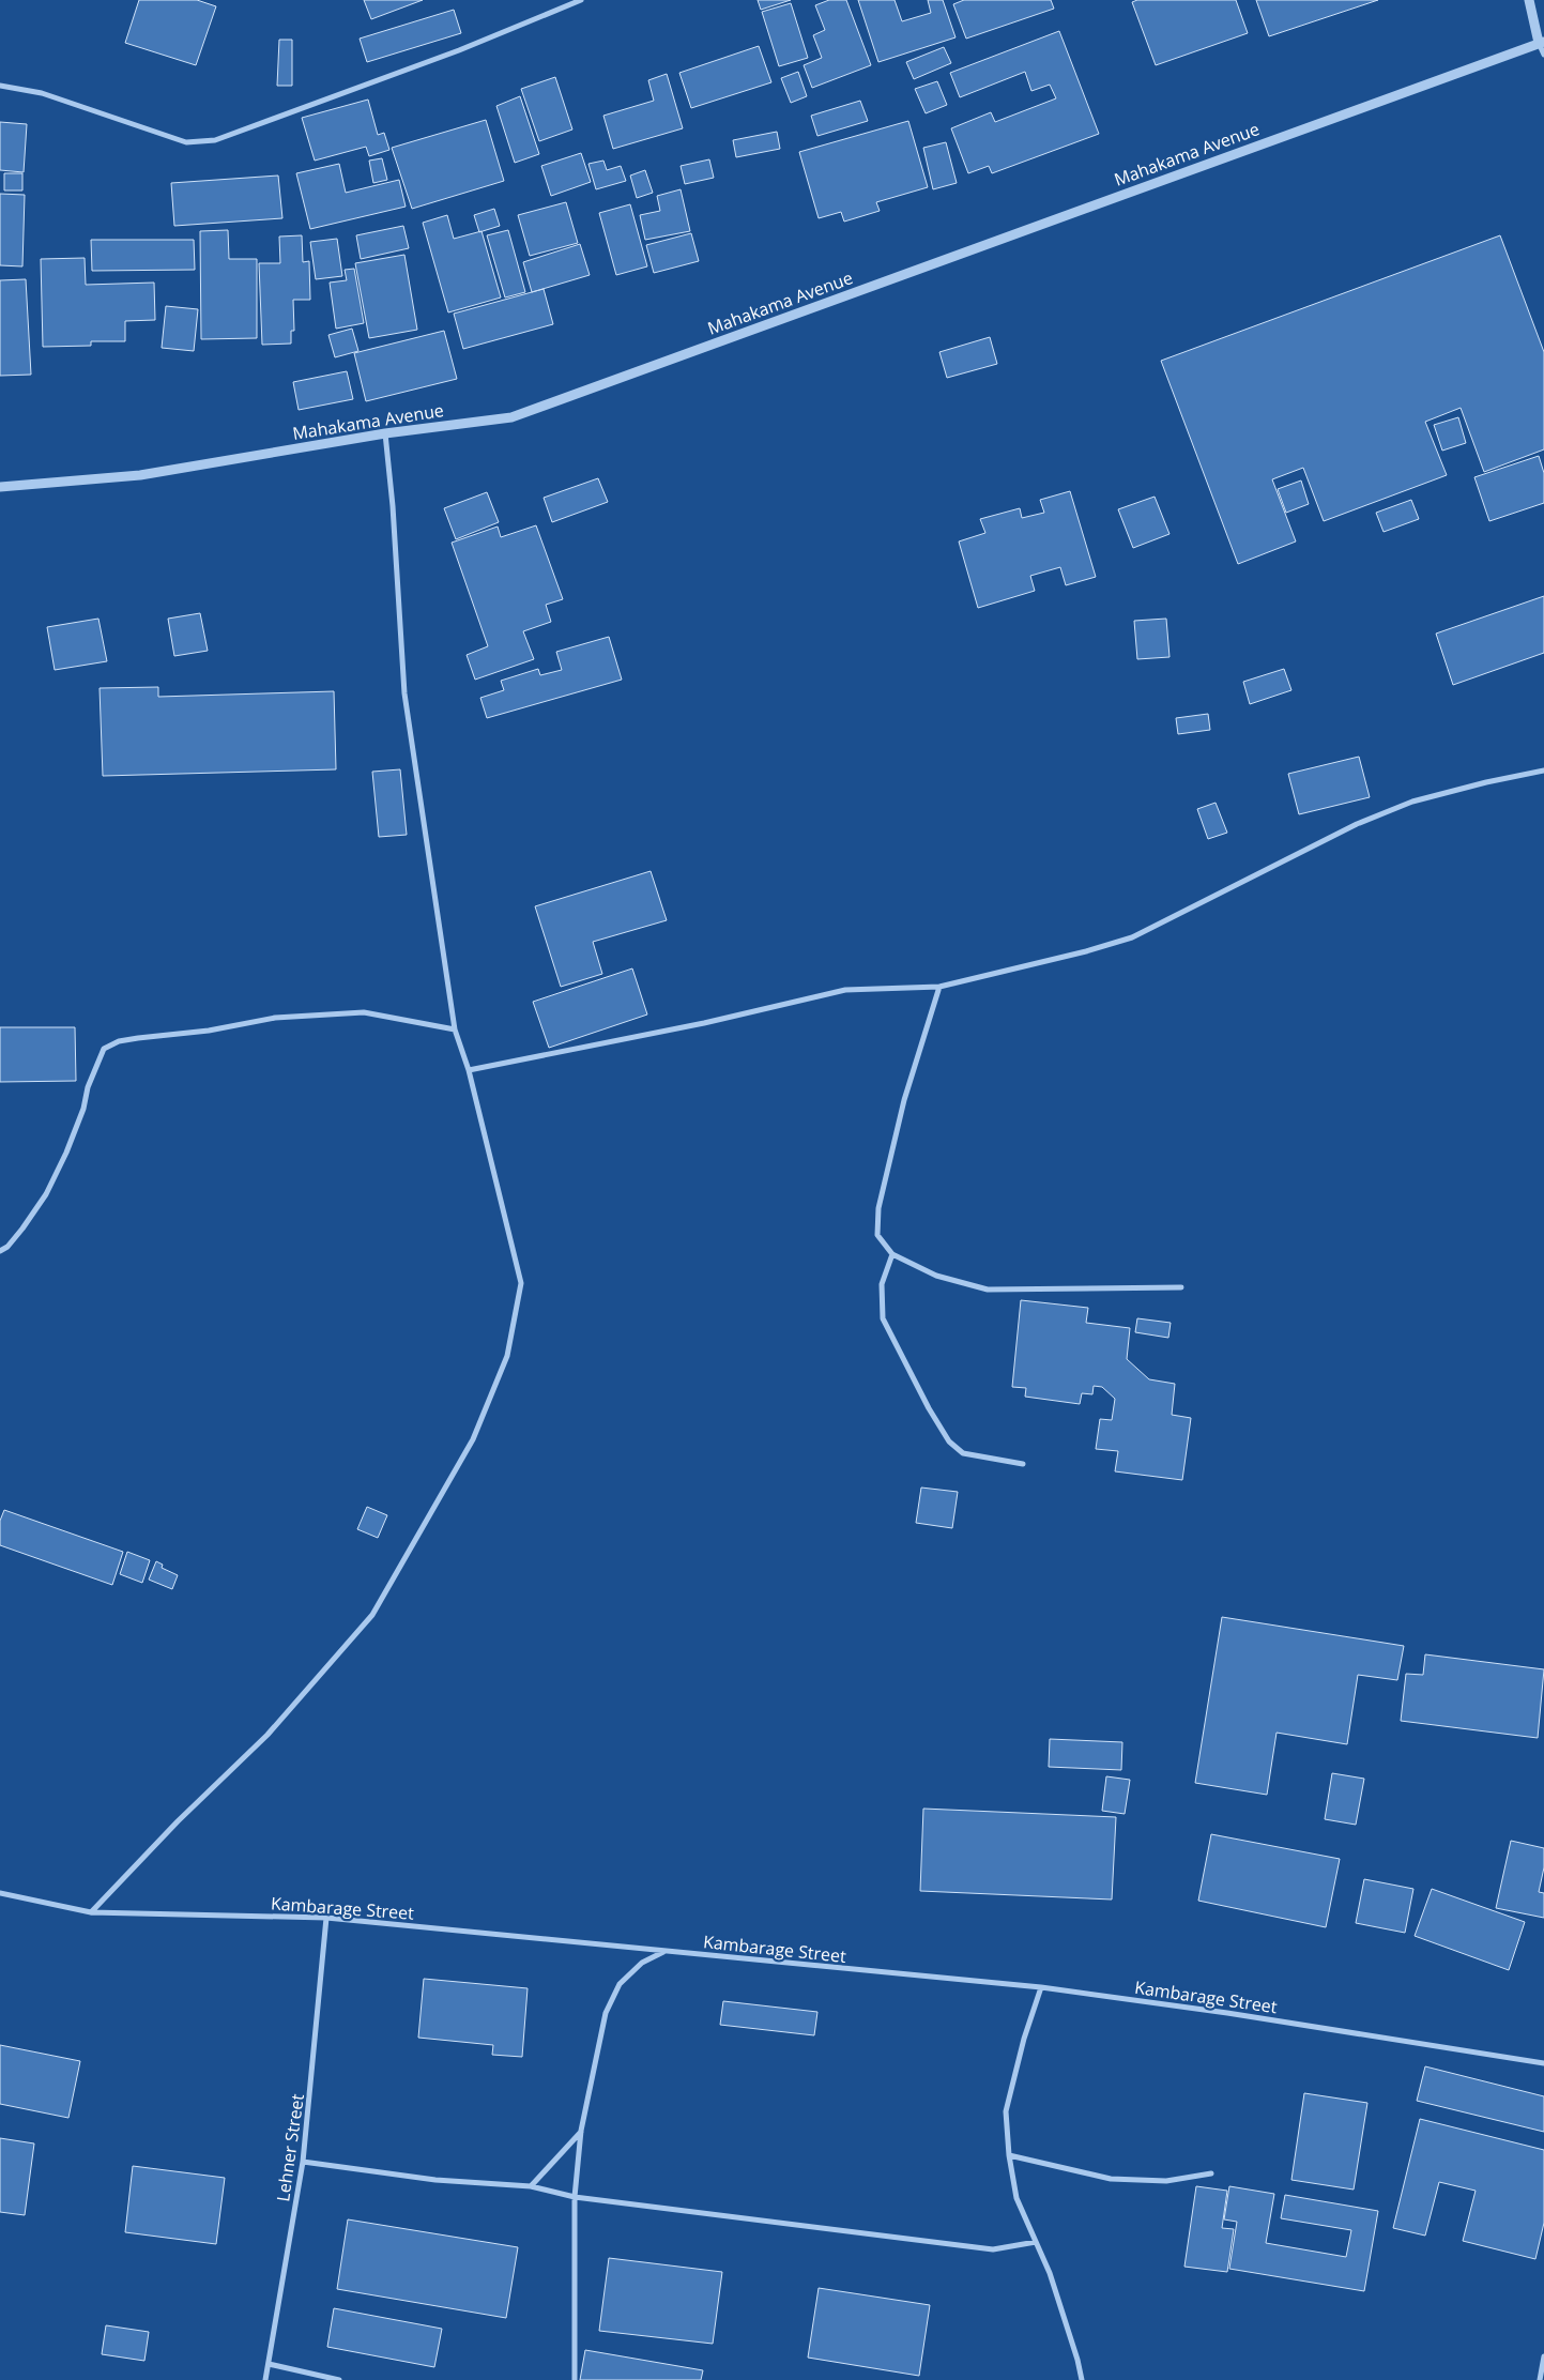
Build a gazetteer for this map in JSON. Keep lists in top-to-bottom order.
{
  "streets": {
    "street": ["Mahakama Avenue", "Kambarage Street", "Lehner Street"]
  },
  "crossings": [
    ["Kambarage Street", "Lehner Street"]
  ]
}
